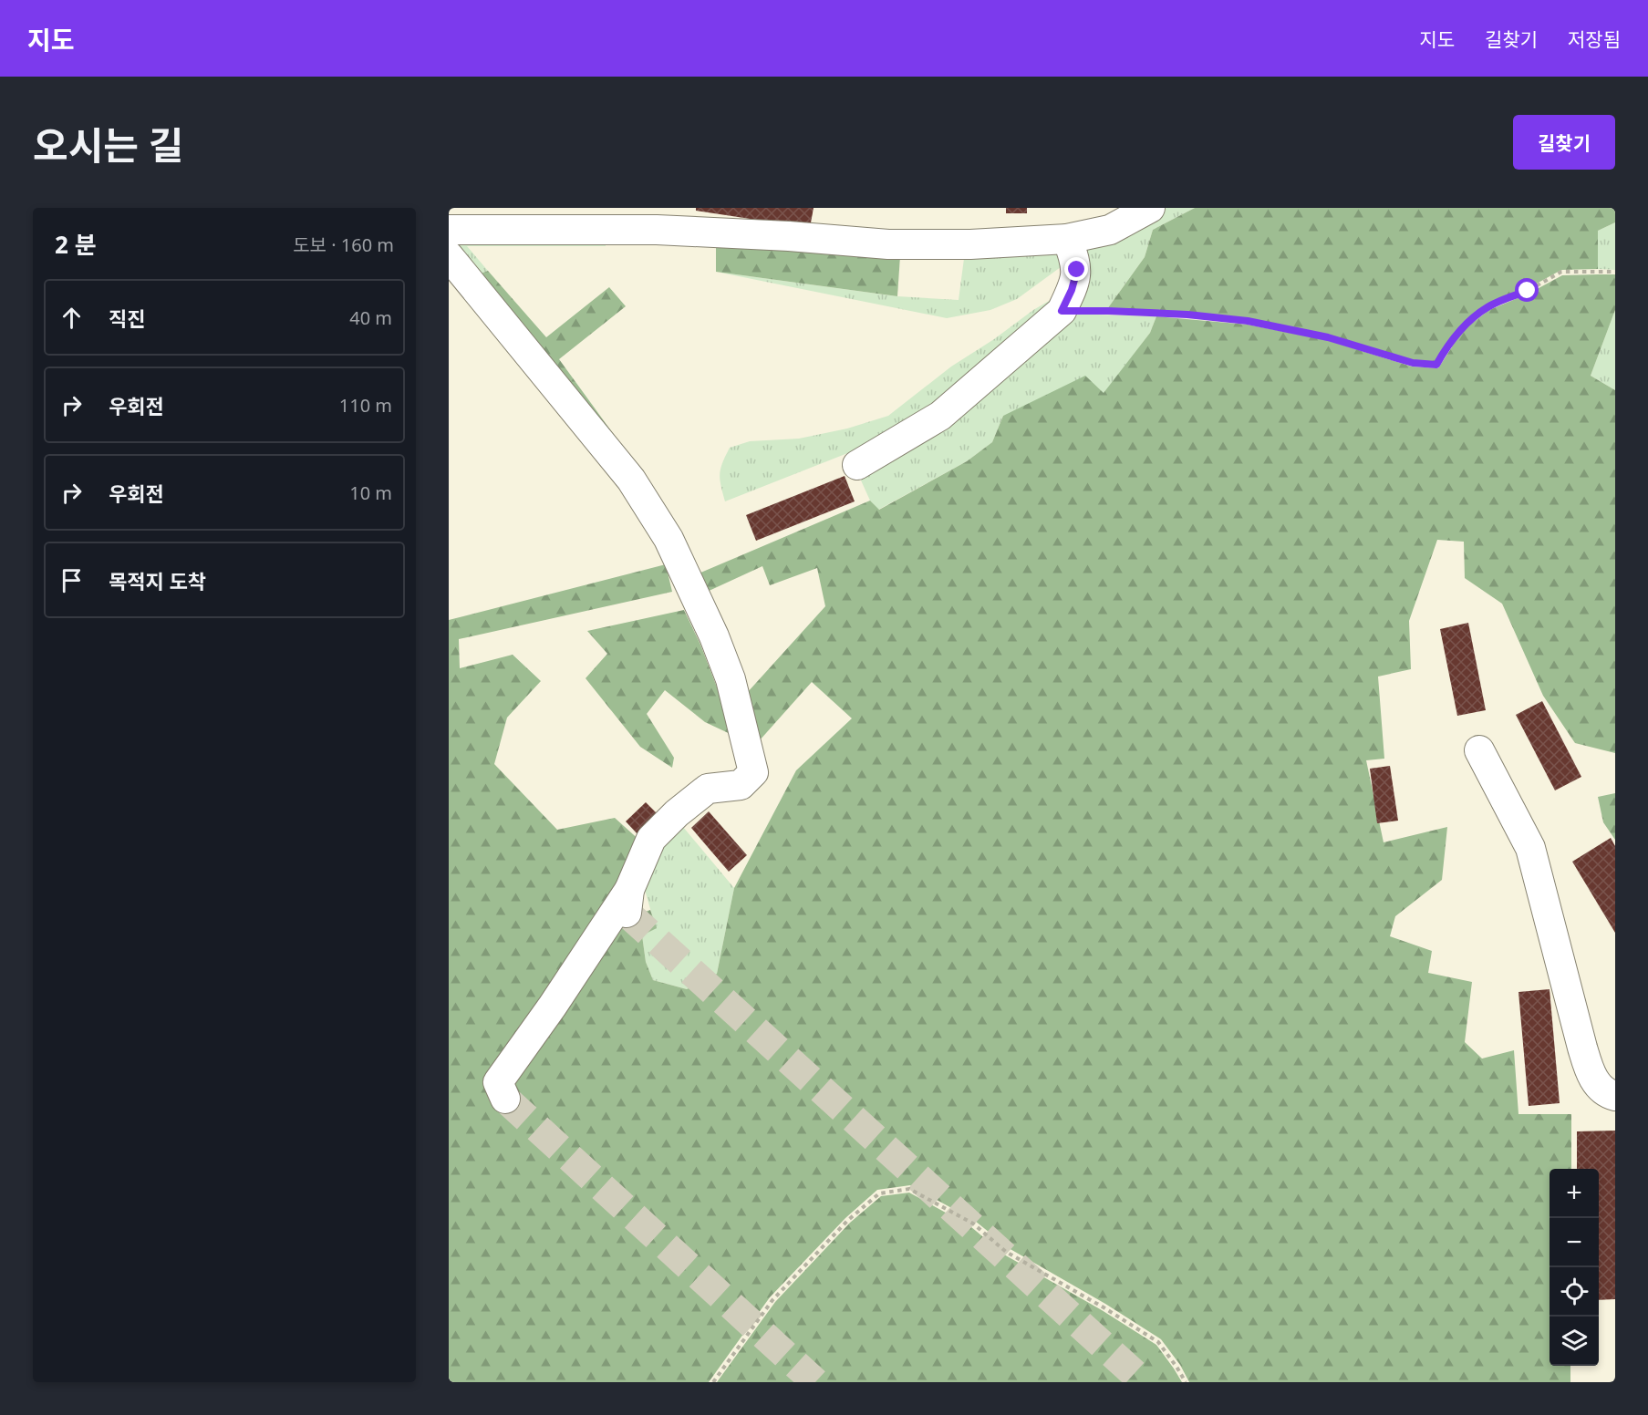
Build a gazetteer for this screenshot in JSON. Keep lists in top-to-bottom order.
{
  "page": {
    "header": "지도",
    "nav": ["지도", "길찾기", "저장됨"],
    "title": "오시는 길",
    "buttons": "길찾기",
    "heading": ["2 분", "도보 · 160 m"],
    "list": [
      ["직진", "40 m"],
      ["우회전", "110 m"],
      ["우회전", "10 m"],
      "목적지 도착"
    ],
    "map_buttons": ["+", "−"]
  }
}
